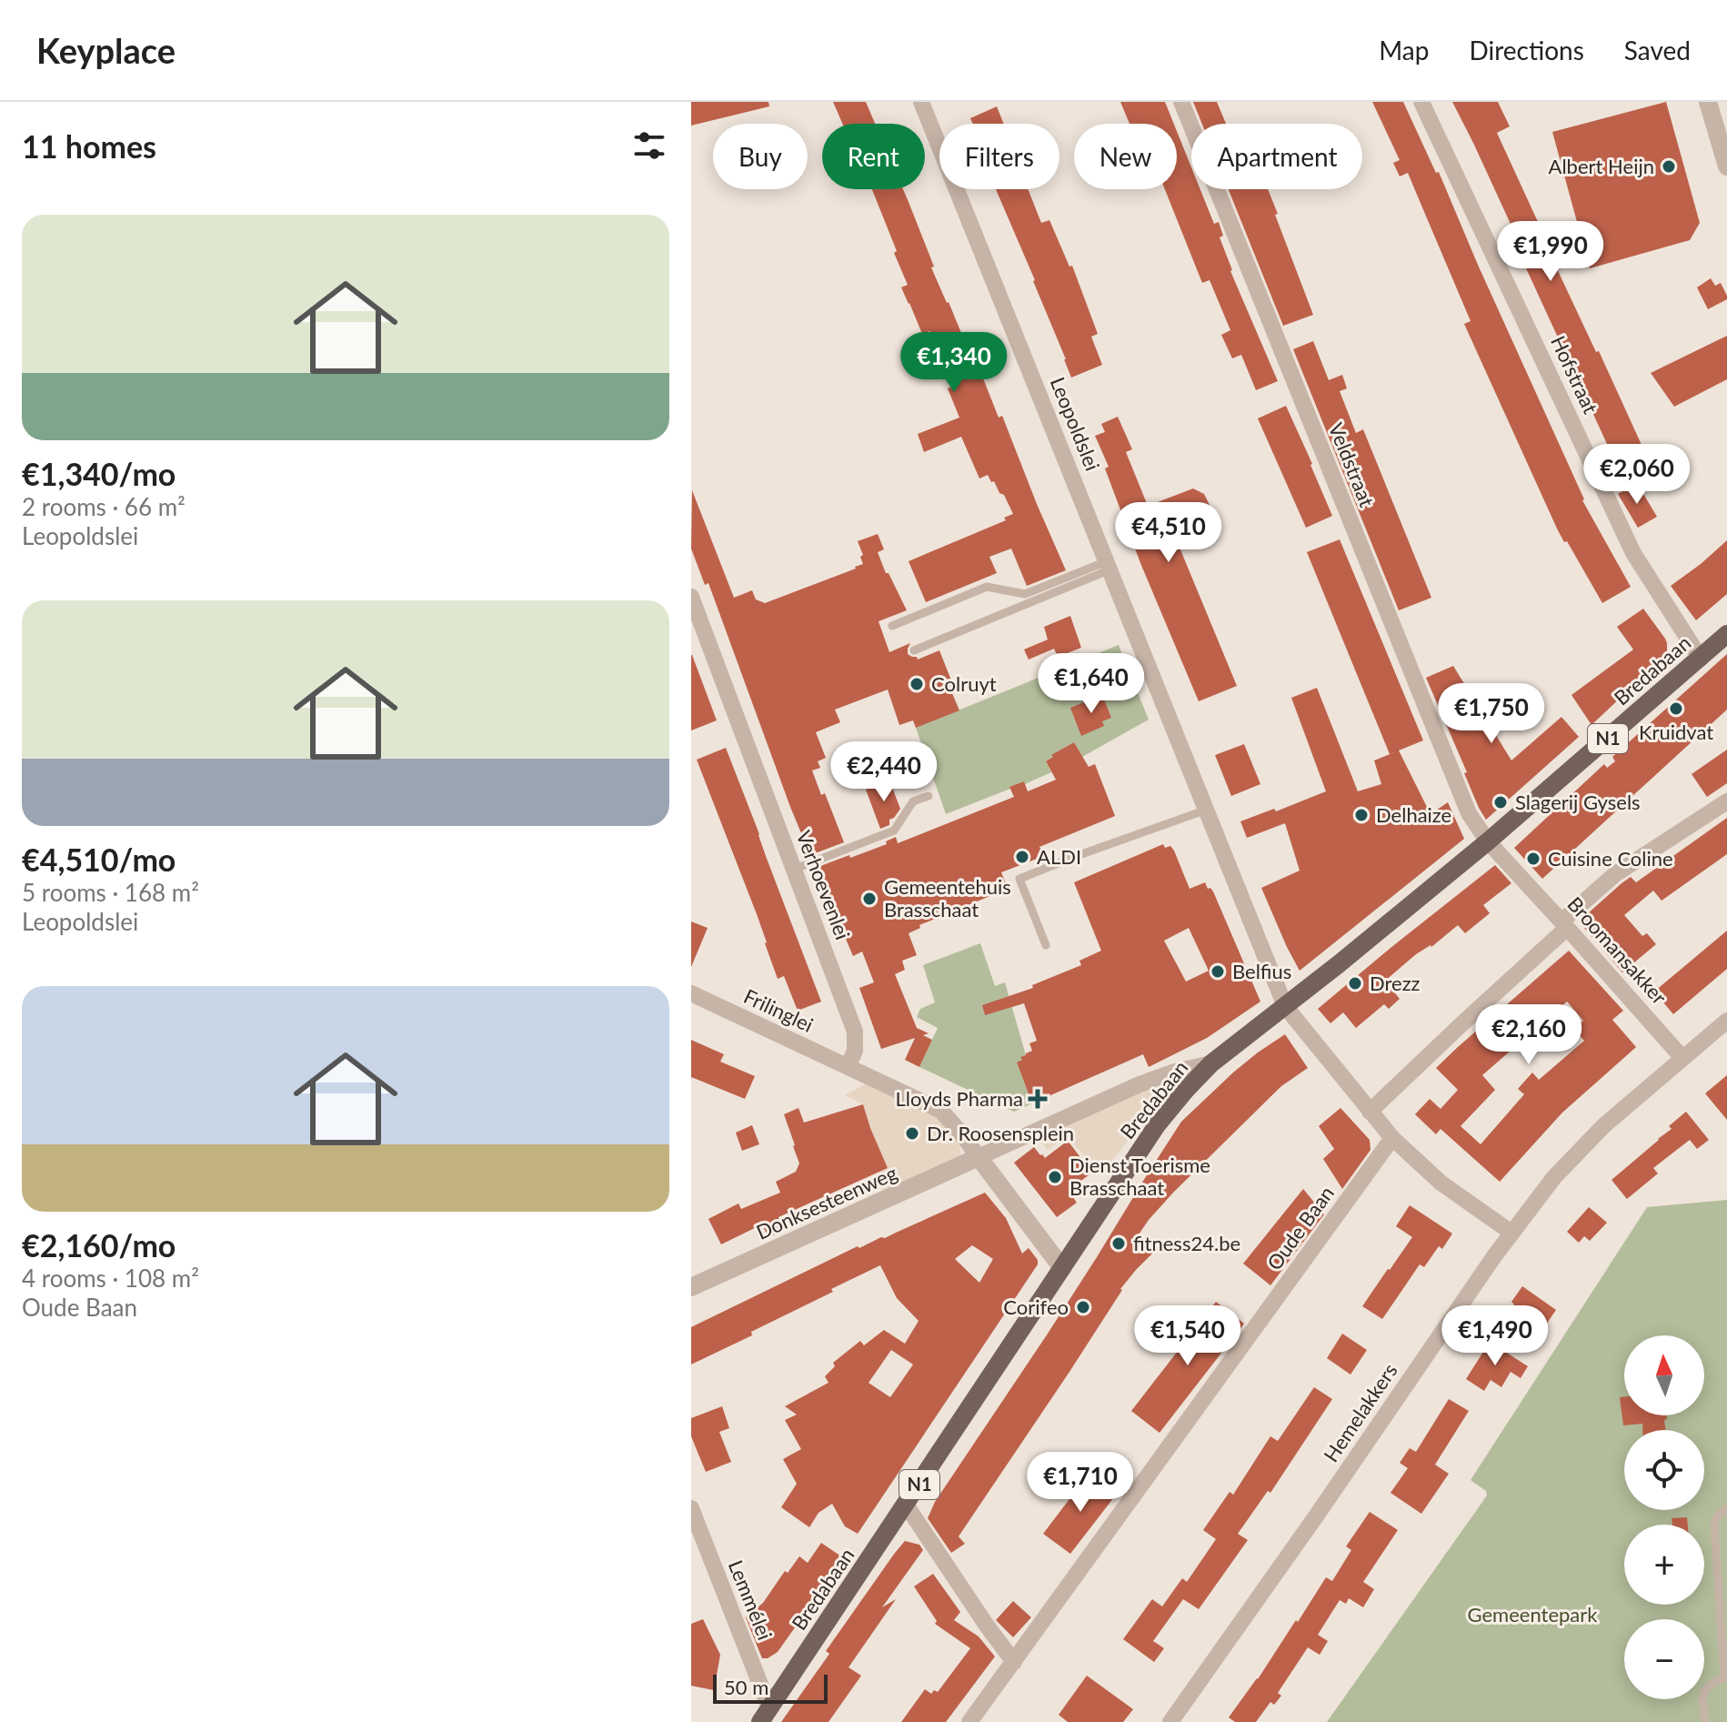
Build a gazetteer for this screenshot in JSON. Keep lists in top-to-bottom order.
{
  "streets": {
    "main road": ["Bredabaan", "N1"],
    "street": [
      "Hofstraat",
      "Leopoldslei",
      "Veldstraat",
      "Verhoevenlei",
      "Broomansakker",
      "Frilinglei",
      "Donksesteenweg",
      "Oude Baan",
      "Hemelakkers",
      "Lemmélei"
    ]
  },
  "crossings": [
    ["Hofstraat", "Bredabaan"],
    ["Leopoldslei", "Bredabaan"],
    ["Veldstraat", "Bredabaan"],
    ["Veldstraat", "Broomansakker"],
    ["Bredabaan", "Broomansakker"],
    ["Bredabaan", "Lemmélei"],
    ["Verhoevenlei", "Frilinglei"],
    ["Broomansakker", "Hemelakkers"],
    ["Frilinglei", "Donksesteenweg"]
  ],
  "parks": ["Gemeentepark"],
  "places": {
    "other": [
      "Albert Heijn",
      "Colruyt",
      "Kruidvat",
      "Slagerij Gysels",
      "Delhaize",
      "ALDI",
      "Cuisine Coline",
      "Gemeentehuis Brasschaat",
      "Belfius",
      "Drezz",
      "Dr. Roosensplein",
      "Dienst Toerisme Brasschaat",
      "fitness24.be",
      "Corifeo"
    ],
    "health": ["Lloyds Pharma"]
  },
  "scale_bar": "50 m",
  "north": "top",
  "page": {
    "header": "Keyplace",
    "nav": ["Map", "Directions", "Saved"],
    "heading": "11 homes",
    "chip": [
      "Buy",
      "Rent",
      "Filters",
      "New",
      "Apartment"
    ],
    "list": [
      {
        "name": "€1,340/mo",
        "note": "2 rooms · 66 m² · Leopoldslei"
      },
      {
        "name": "€4,510/mo",
        "note": "5 rooms · 168 m² · Leopoldslei"
      },
      {
        "name": "€2,160/mo",
        "note": "4 rooms · 108 m² · Oude Baan"
      }
    ],
    "price": [
      "€1,990",
      "€1,340",
      "€2,060",
      "€4,510",
      "€1,640",
      "€1,750",
      "€2,440",
      "€2,160",
      "€1,540",
      "€1,490",
      "€1,710"
    ],
    "map_buttons": ["+", "−"],
    "scale": "50 m"
  }
}
